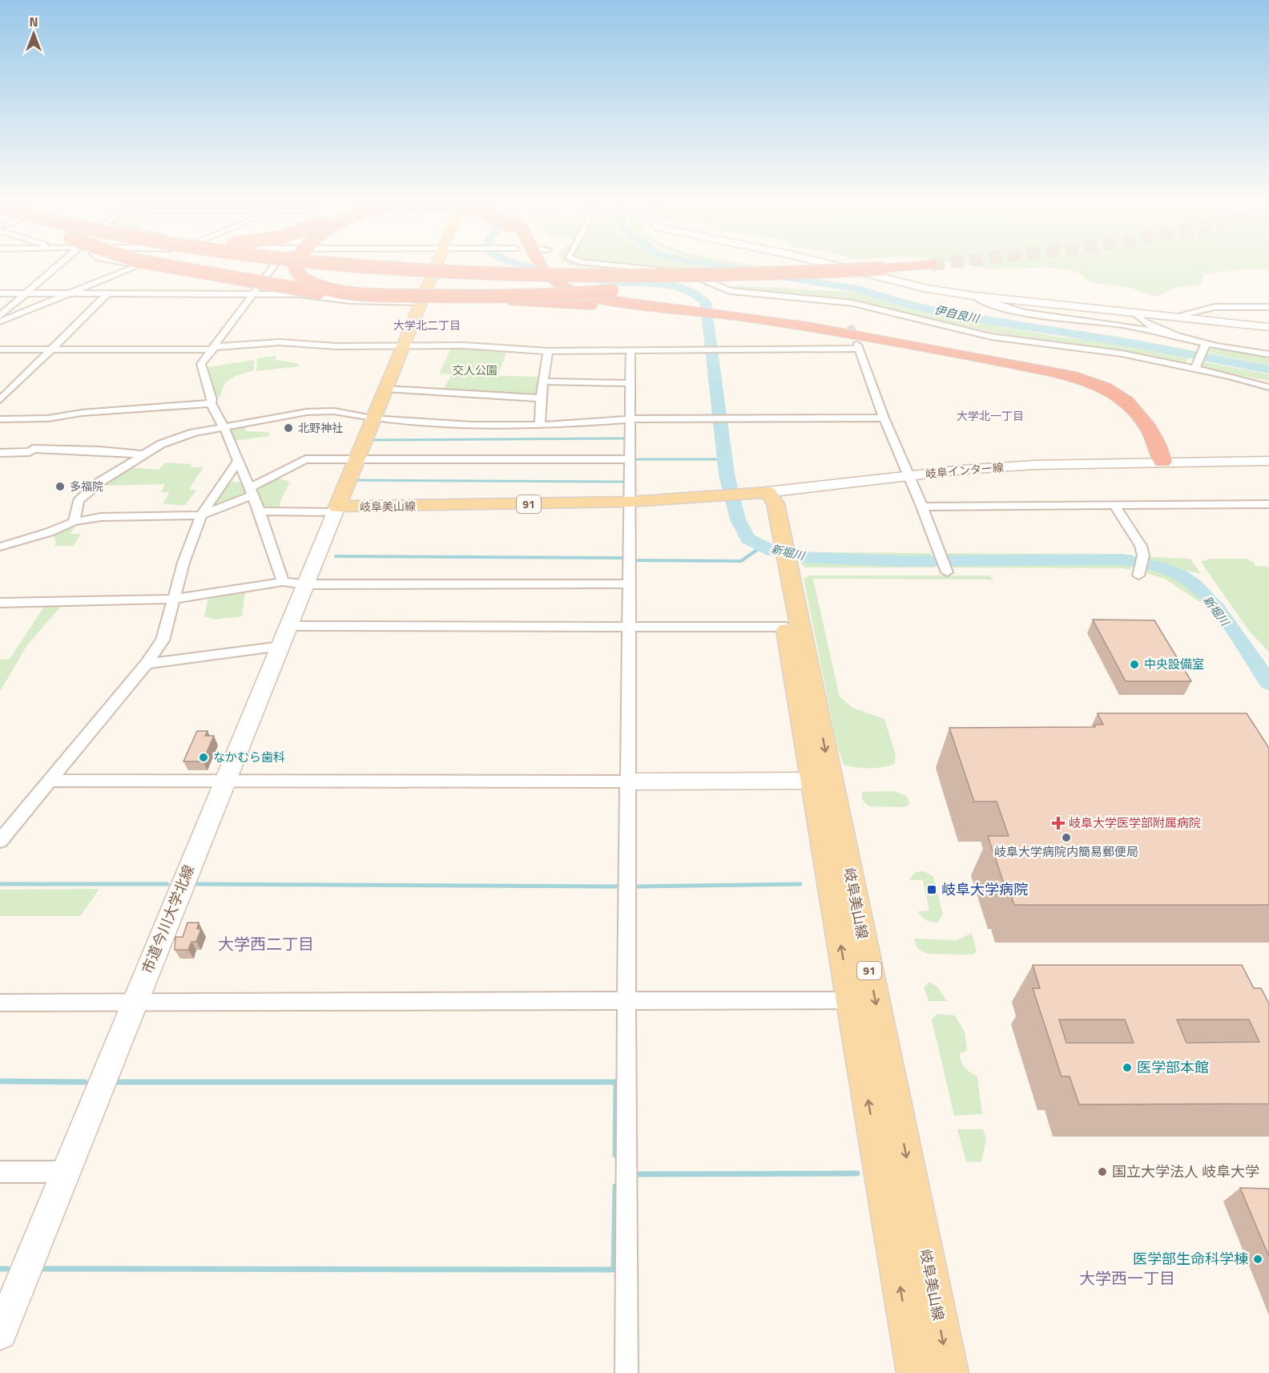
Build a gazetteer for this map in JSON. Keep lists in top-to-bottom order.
{
  "streets": {
    "main road": ["91", "岐阜美山線"],
    "street": ["岐阜インター線", "市道今川大学北線"]
  },
  "crossings": [
    ["岐阜インター線", "岐阜美山線"],
    ["岐阜美山線", "市道今川大学北線"]
  ],
  "districts": [
    "大学北二丁目",
    "大学北一丁目",
    "大学西二丁目",
    "大学西一丁目"
  ],
  "water": ["伊自良川", "新堀川"],
  "parks": ["交人公園"],
  "places": {
    "other": [
      "北野神社",
      "多福院",
      "中央設備室",
      "なかむら歯科",
      "岐阜大学病院内簡易郵便局",
      "医学部本館",
      "国立大学法人 岐阜大学",
      "医学部生命科学棟"
    ],
    "health": ["岐阜大学医学部附属病院"],
    "transit": ["岐阜大学病院"]
  },
  "north": "top"
}
